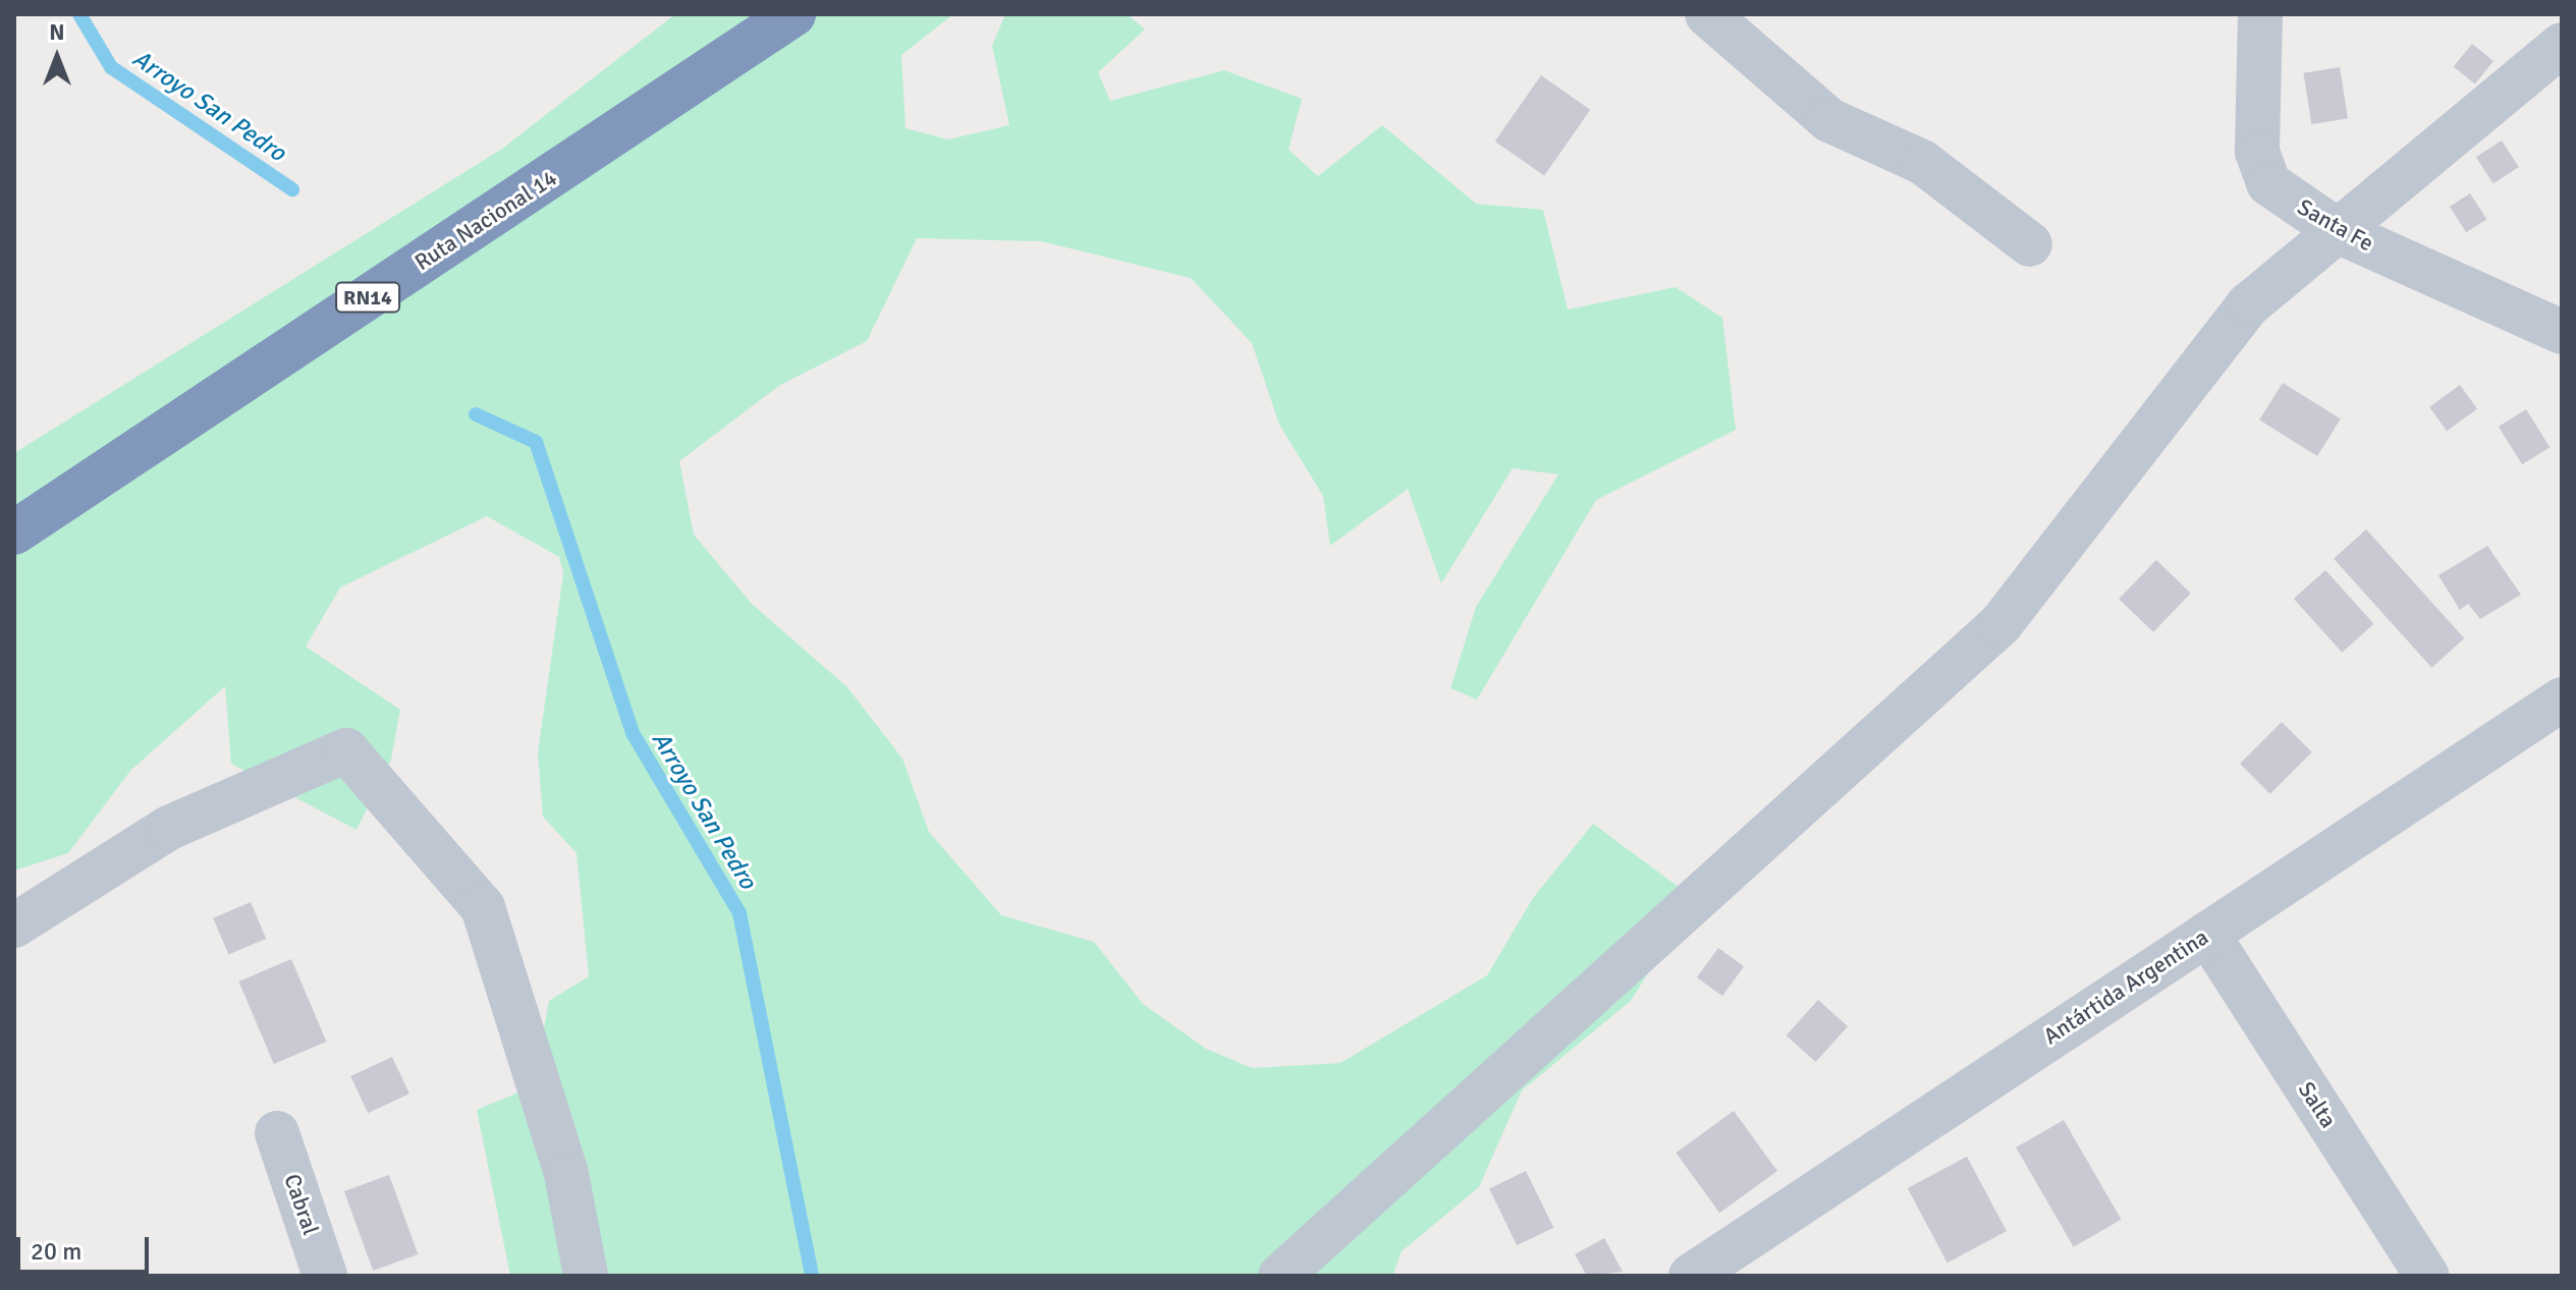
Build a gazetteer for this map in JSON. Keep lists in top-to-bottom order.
{
  "streets": {
    "highway": ["Ruta Nacional 14", "RN14"],
    "street": [
      "Santa Fe",
      "Antártida Argentina",
      "Salta",
      "Cabral"
    ]
  },
  "crossings": [
    ["Antártida Argentina", "Salta"]
  ],
  "water": ["Arroyo San Pedro"],
  "scale_bar": "20 m",
  "north": "top"
}
